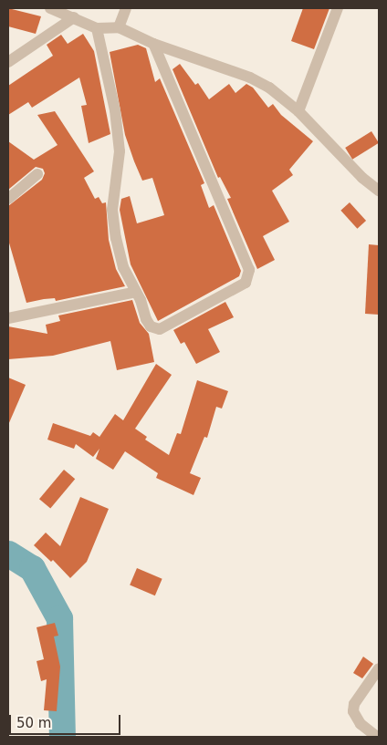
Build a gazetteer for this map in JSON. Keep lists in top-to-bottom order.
{
  "scale_bar": "50 m"
}
